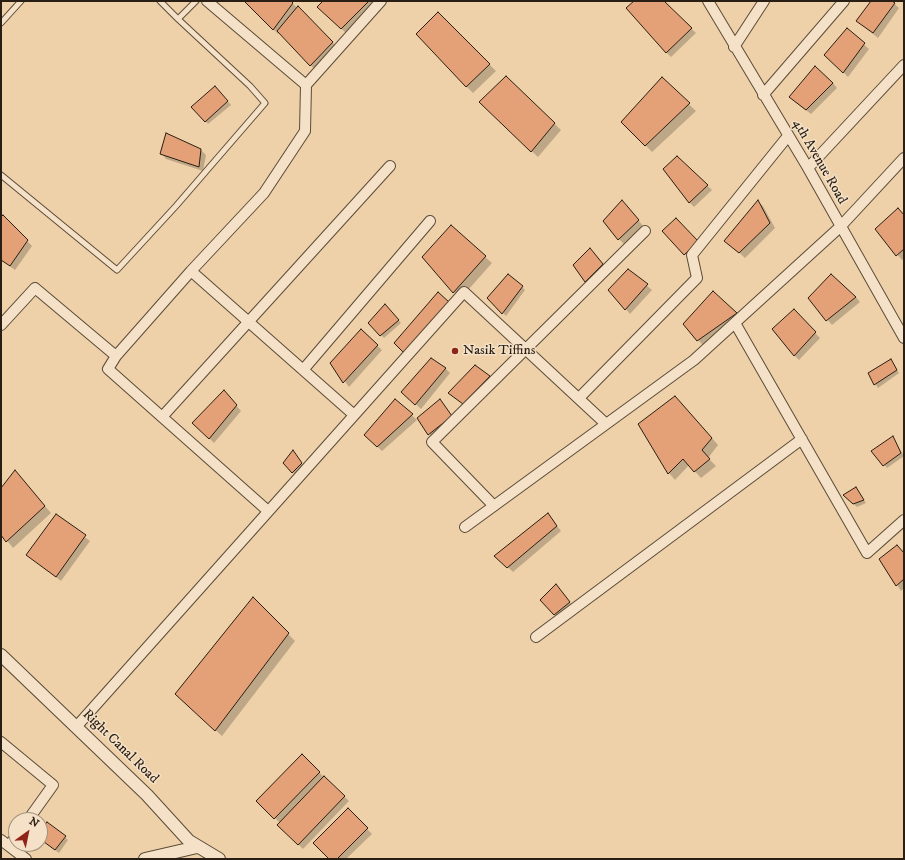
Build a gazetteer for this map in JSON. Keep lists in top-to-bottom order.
{
  "streets": {
    "street": ["4th Avenue Road", "Right Canal Road"]
  },
  "places": ["Nasik Tiffins"],
  "north": "top right"
}
